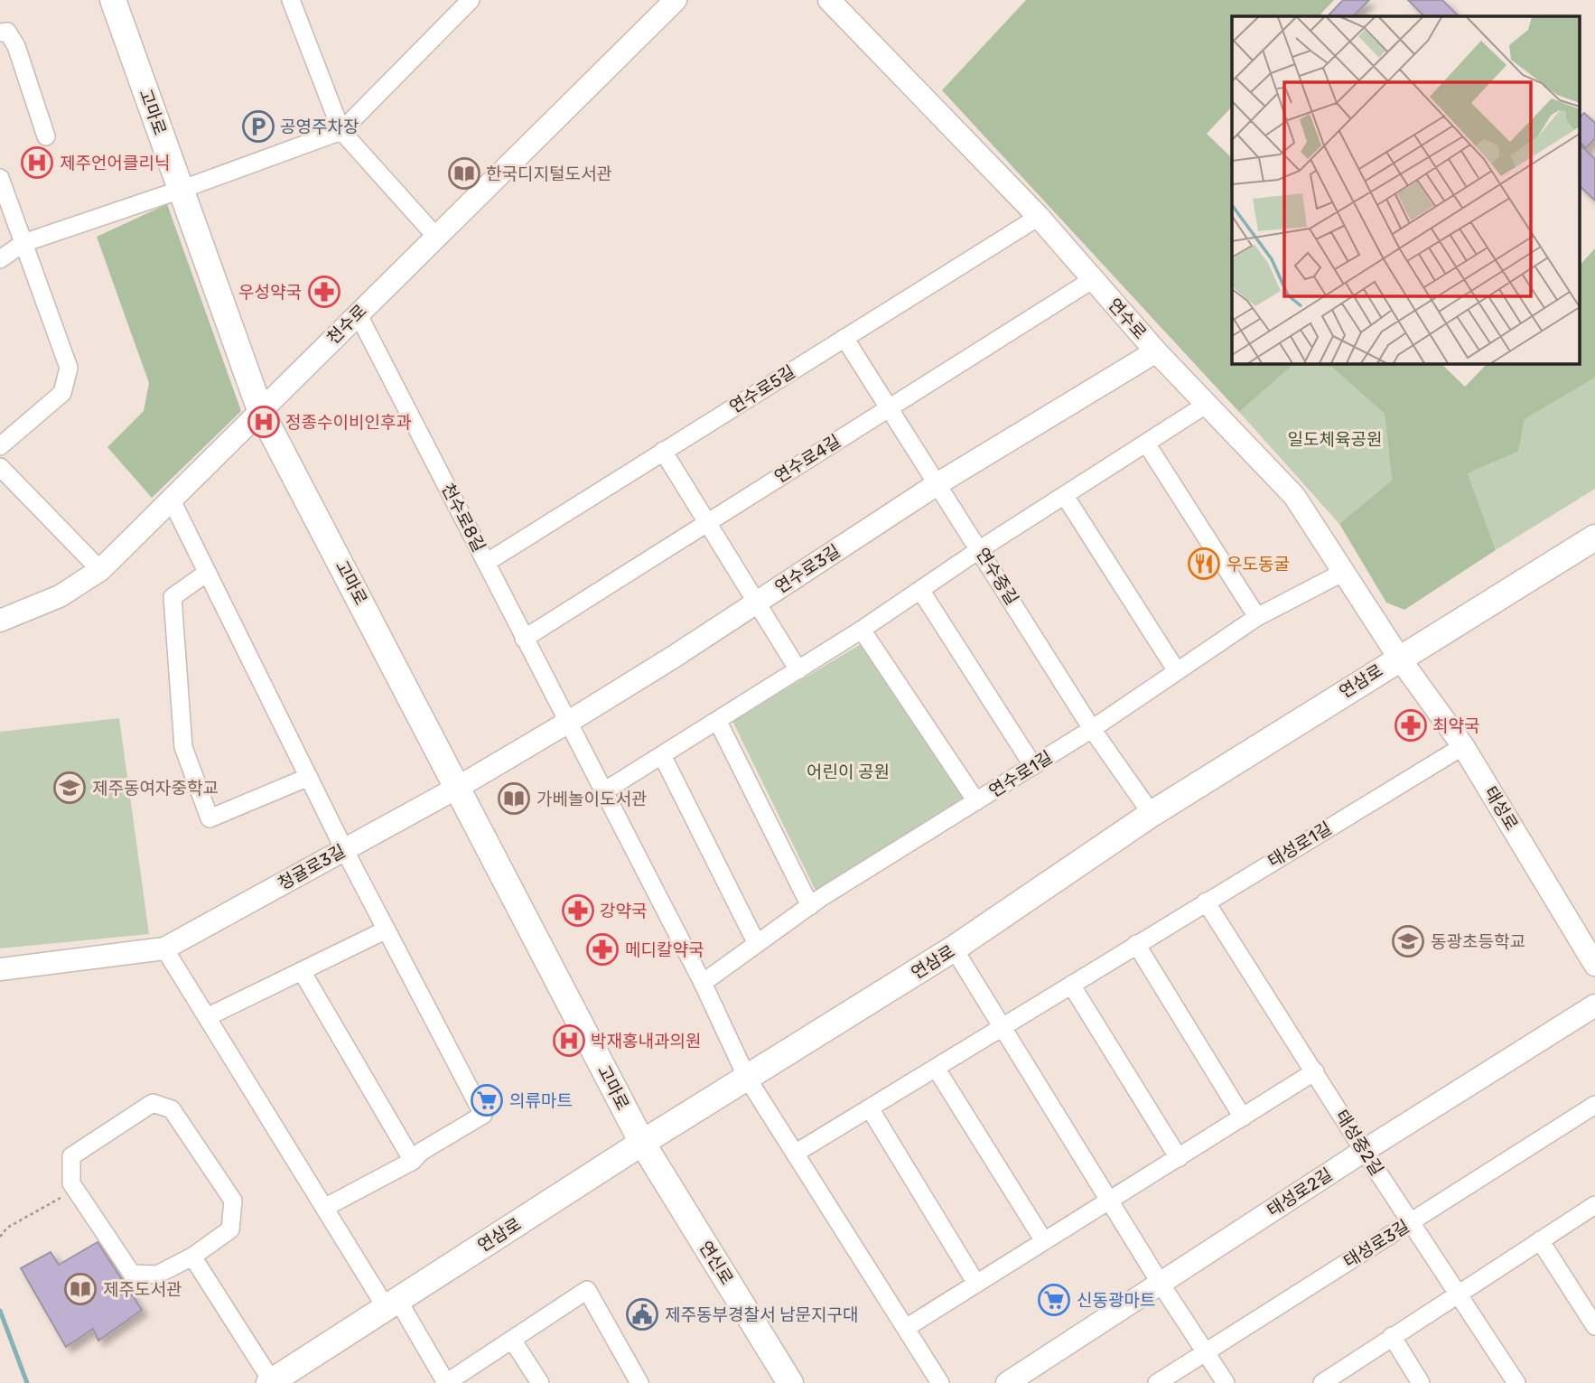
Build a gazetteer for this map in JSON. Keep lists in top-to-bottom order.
{
  "streets": {
    "main road": ["고마로", "연삼로", "연신로"],
    "street": [
      "연수로",
      "천수로",
      "연수로5길",
      "연수로4길",
      "천수로8길",
      "연수로3길",
      "연수중길",
      "연수로1길",
      "태성로",
      "태성로1길",
      "청귤로3길",
      "태성중2길",
      "태성로2길",
      "태성로3길"
    ]
  },
  "crossings": [
    ["고마로", "천수로"],
    ["고마로", "연수로3길"],
    ["고마로", "연삼로"],
    ["고마로", "청귤로3길"],
    ["고마로", "연신로"],
    ["연수로", "연수로5길"],
    ["연수로", "연수로4길"],
    ["연수로", "연수로3길"],
    ["연수로", "연삼로"],
    ["연수로", "연수로1길"],
    ["연수로", "태성로"],
    ["천수로", "천수로8길"],
    ["연수로5길", "천수로8길"],
    ["연수로5길", "연수중길"],
    ["연수로4길", "천수로8길"],
    ["연수로4길", "연수중길"],
    ["천수로8길", "연수로3길"],
    ["연수로3길", "연수중길"],
    ["연수로3길", "청귤로3길"],
    ["연수중길", "연삼로"],
    ["연수중길", "연수로1길"],
    ["연삼로", "태성로"],
    ["연삼로", "연신로"],
    ["태성로", "태성로1길"],
    ["태성로1길", "태성중2길"],
    ["태성중2길", "태성로2길"],
    ["태성중2길", "태성로3길"]
  ],
  "parks": ["일도체육공원", "어린이 공원"],
  "places": {
    "parking": ["공영주차장"],
    "hospital": ["제주언어클리닉", "정종수이비인후과", "박재홍내과의원"],
    "library": ["한국디지털도서관", "가베놀이도서관", "제주도서관"],
    "pharmacy": [
      "우성약국",
      "최약국",
      "강약국",
      "메디칼약국"
    ],
    "restaurant": ["우도동굴"],
    "school or university": ["제주동여자중학교", "동광초등학교"],
    "supermarket": ["의류마트", "신동광마트"],
    "public building": ["제주동부경찰서 남문지구대"]
  }
}
